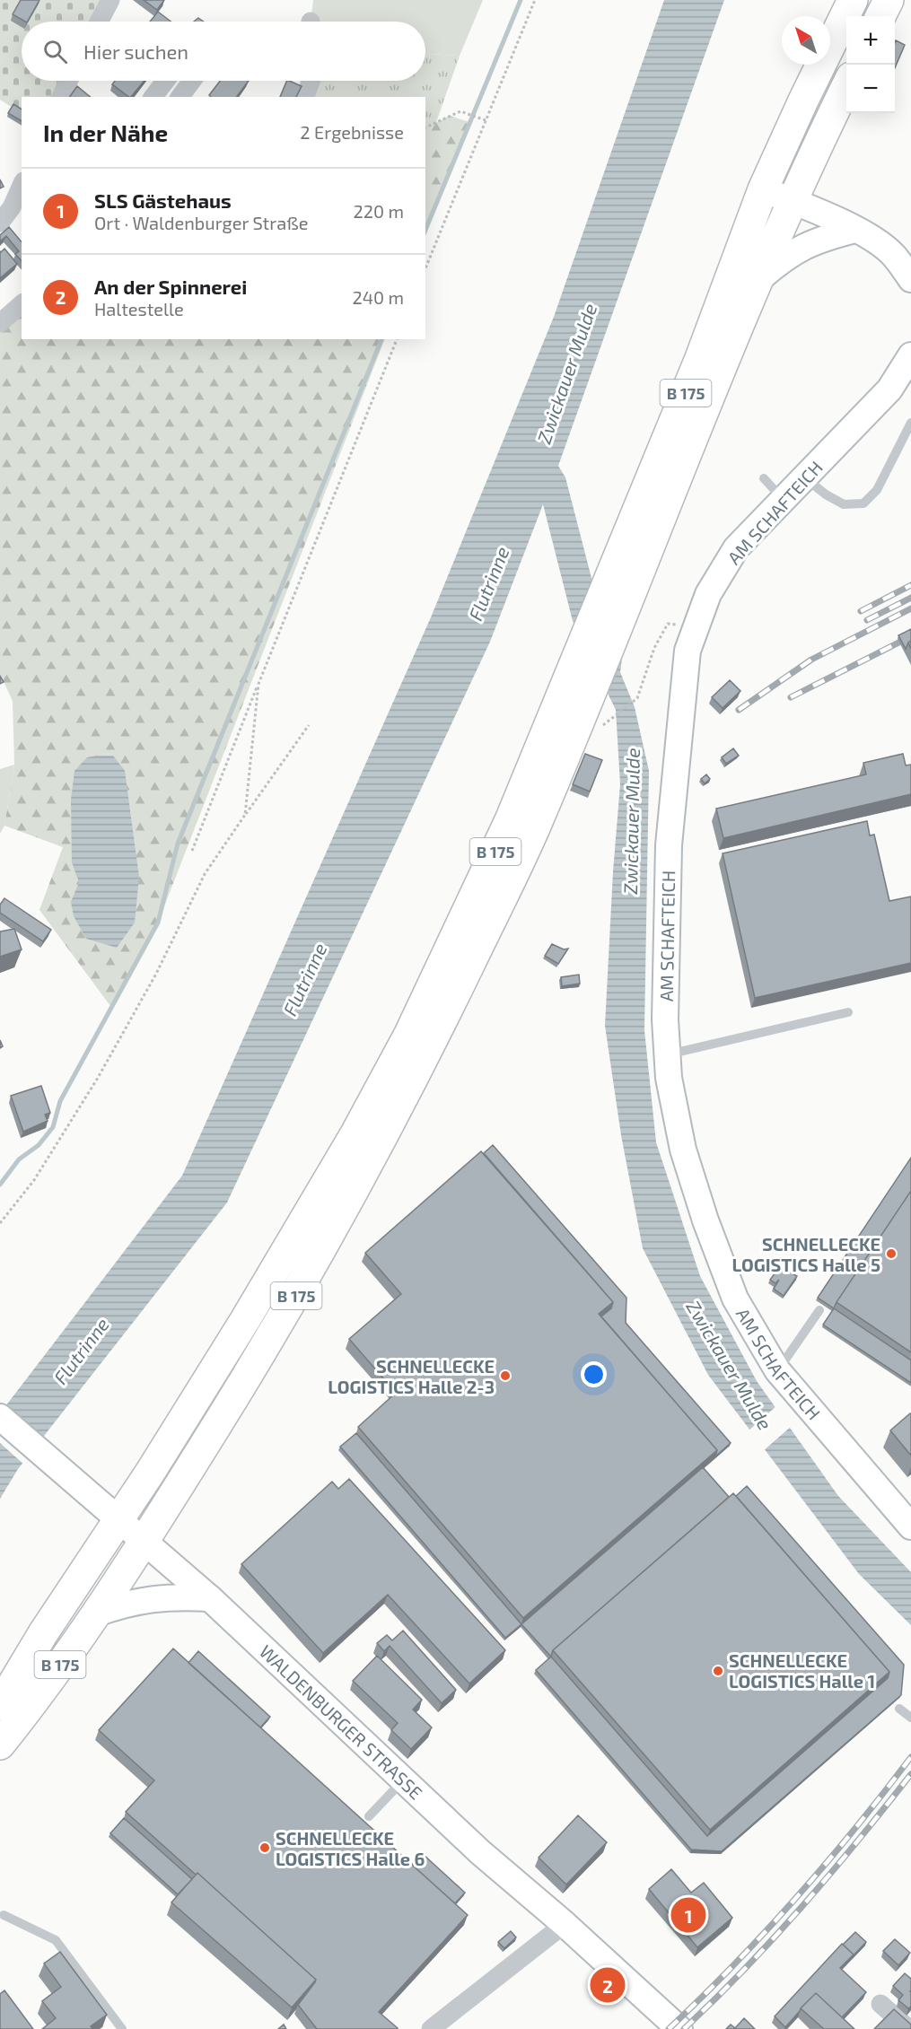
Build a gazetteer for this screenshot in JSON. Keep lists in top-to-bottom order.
{
  "streets": {
    "main road": ["B 175"],
    "street": ["AM SCHAFTEICH", "WALDENBURGER STRASSE"]
  },
  "crossings": [
    ["B 175", "WALDENBURGER STRASSE"]
  ],
  "water": ["Zwickauer Mulde", "Flutrinne"],
  "places": [
    "SCHNELLECKE LOGISTICS Halle 5",
    "SCHNELLECKE LOGISTICS Halle 2-3",
    "SCHNELLECKE LOGISTICS Halle 1",
    "SCHNELLECKE LOGISTICS Halle 6"
  ],
  "north": "top left",
  "page": {
    "map_buttons": ["+", "−"],
    "search": "Hier suchen",
    "heading": ["In der Nähe", "2 Ergebnisse"],
    "list": [
      {
        "mark": "1",
        "name": "SLS Gästehaus",
        "note": "Ort · Waldenburger Straße",
        "value": "220 m"
      },
      {
        "mark": "2",
        "name": "An der Spinnerei",
        "note": "Haltestelle",
        "value": "240 m"
      }
    ],
    "pins": ["1", "2"]
  }
}
